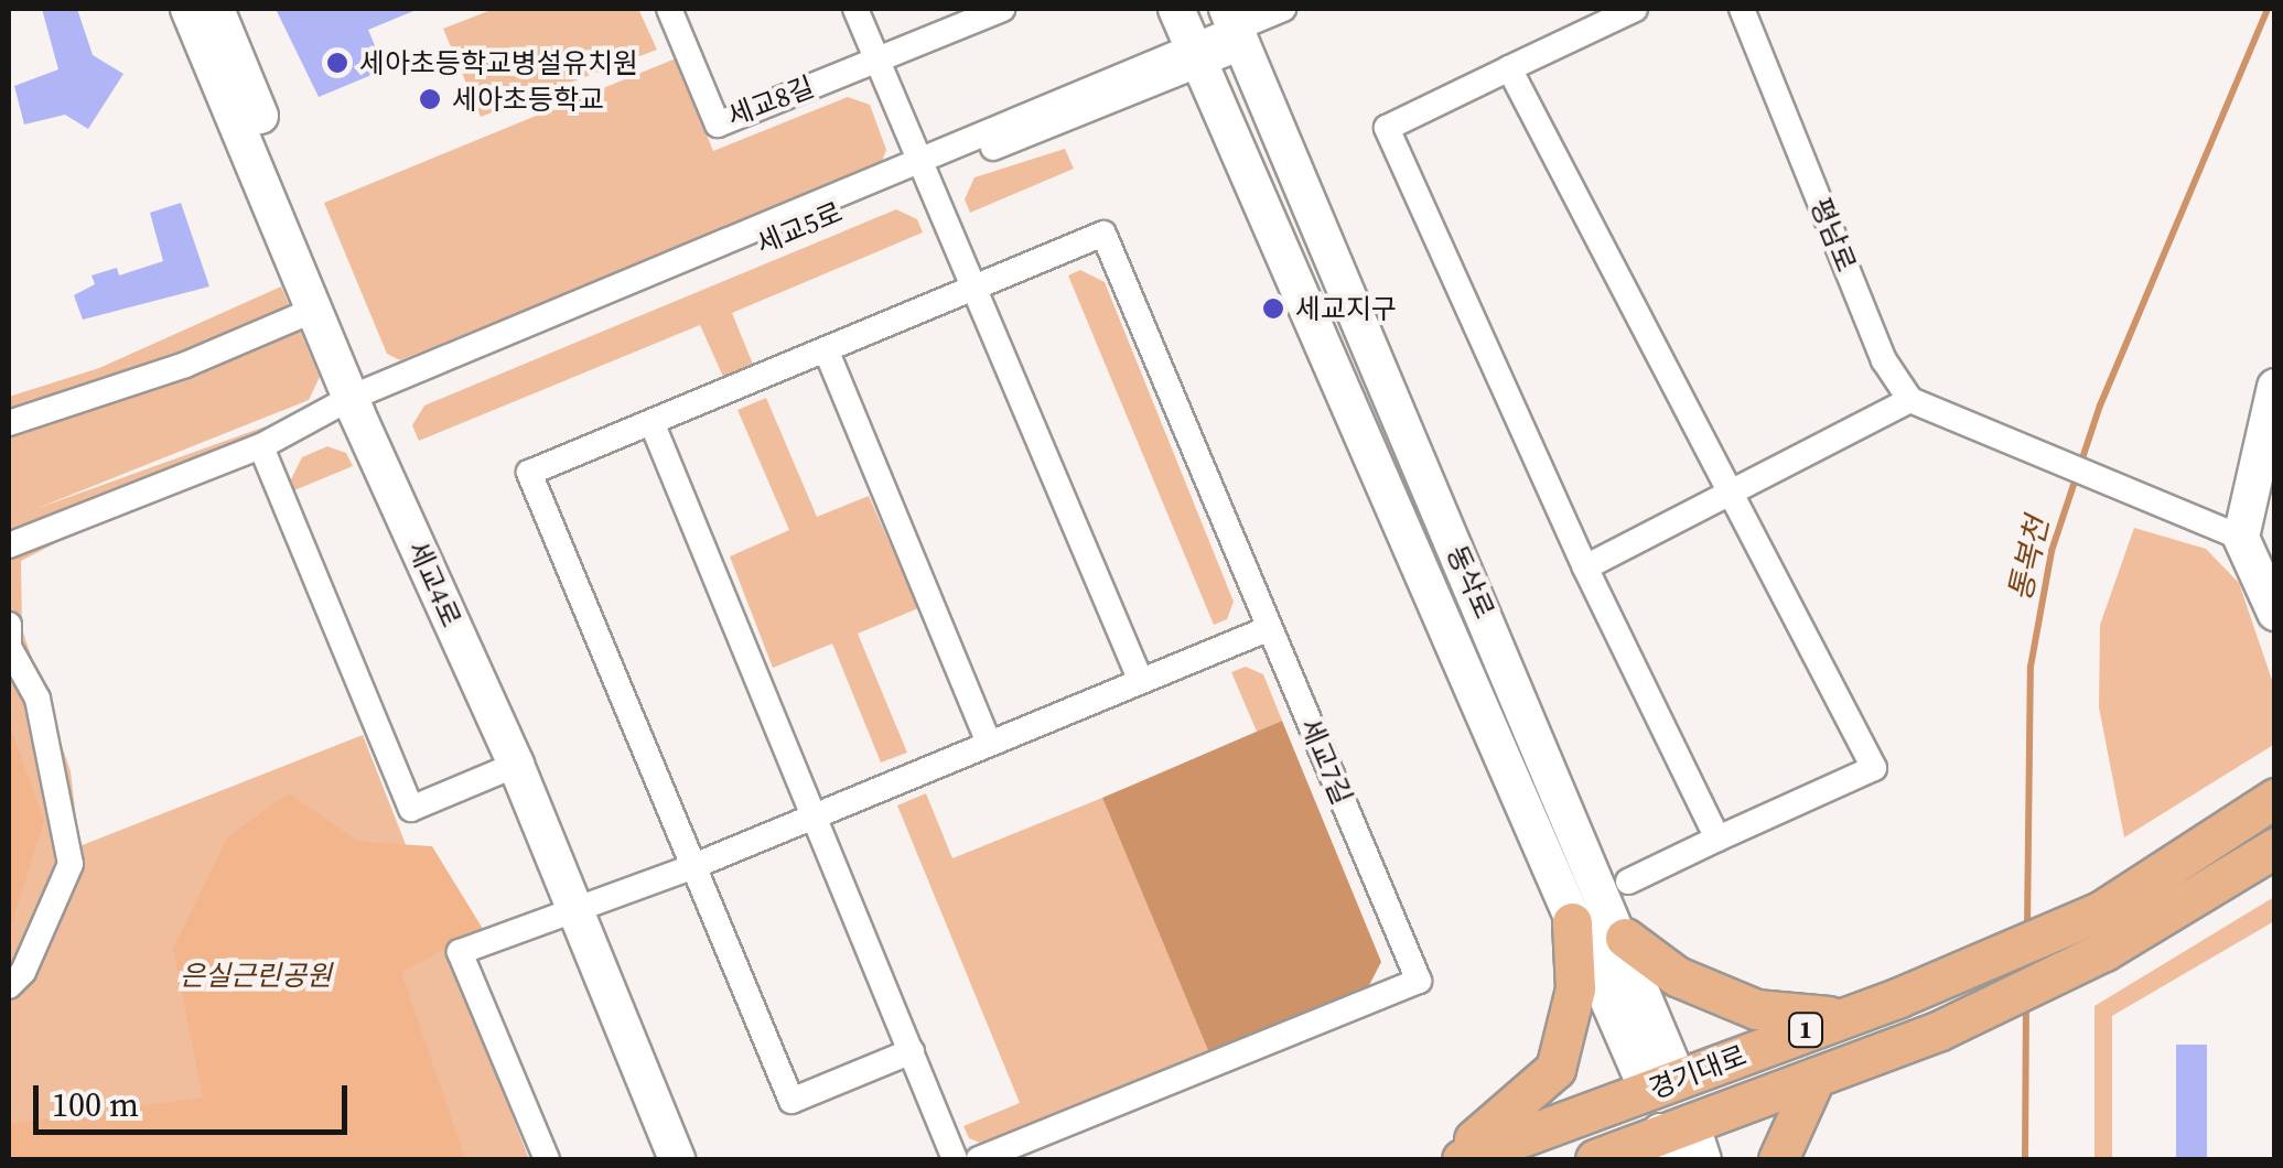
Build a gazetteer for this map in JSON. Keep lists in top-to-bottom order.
{
  "streets": {
    "main road": [
      "동삭로",
      "세교4로",
      "1",
      "경기대로"
    ],
    "street": [
      "세교8길",
      "세교5로",
      "평남로",
      "세교7길"
    ]
  },
  "crossings": [
    ["세교5로", "동삭로"],
    ["세교5로", "세교4로"],
    ["동삭로", "경기대로"]
  ],
  "water": ["통복천"],
  "parks": ["은실근린공원"],
  "places": ["세아초등학교병설유치원", "세아초등학교", "세교지구"],
  "scale_bar": "100 m"
}
